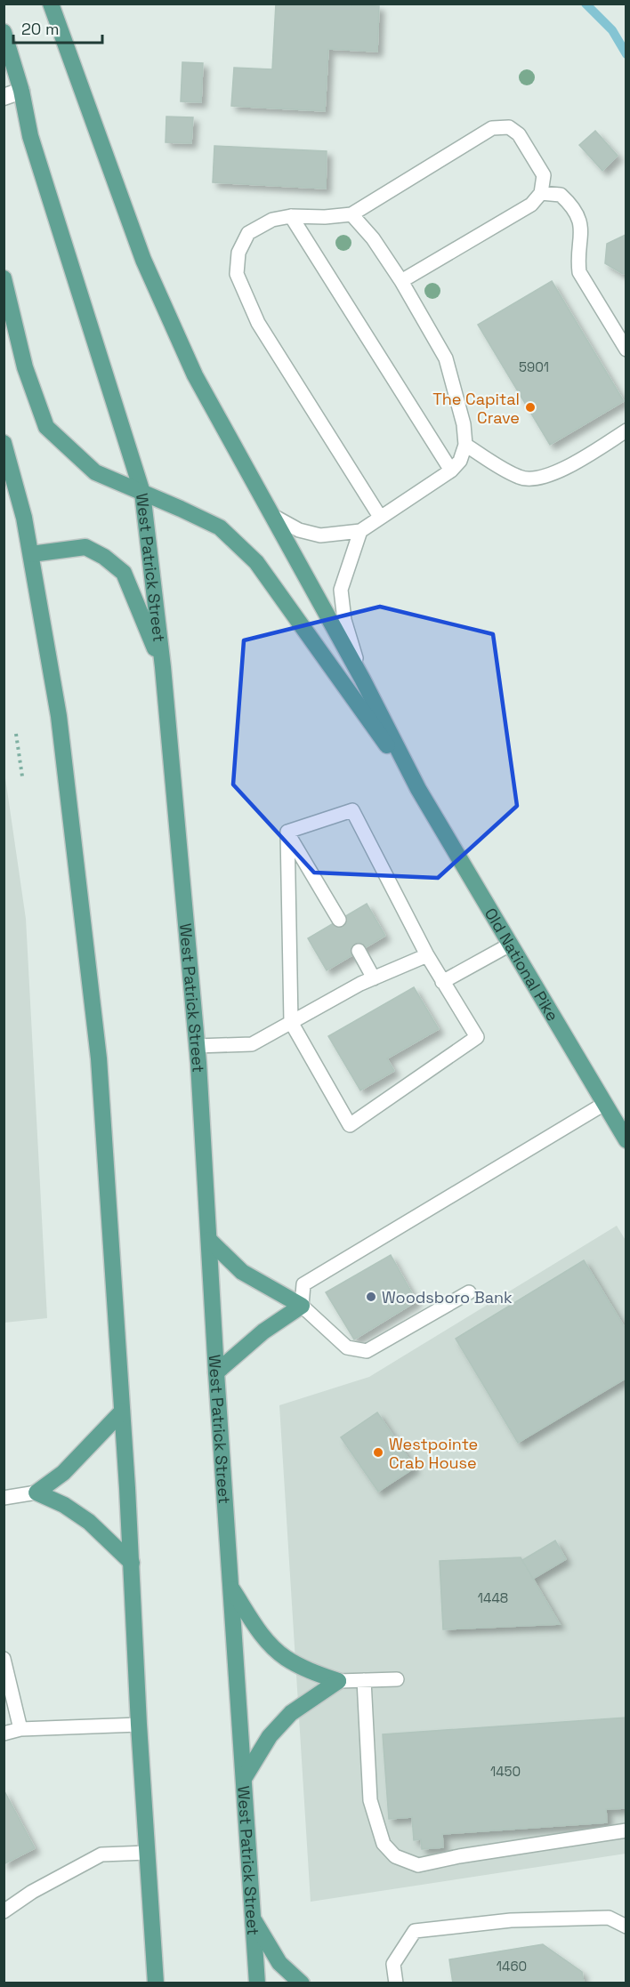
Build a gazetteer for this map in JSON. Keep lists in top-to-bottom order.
{
  "streets": {
    "main road": ["West Patrick Street", "Old National Pike"]
  },
  "places": ["The Capital Crave", "Woodsboro Bank", "Westpointe Crab House"],
  "house_numbers": [
    "5901",
    "1448",
    "1450",
    "1460"
  ],
  "scale_bar": "20 m"
}
